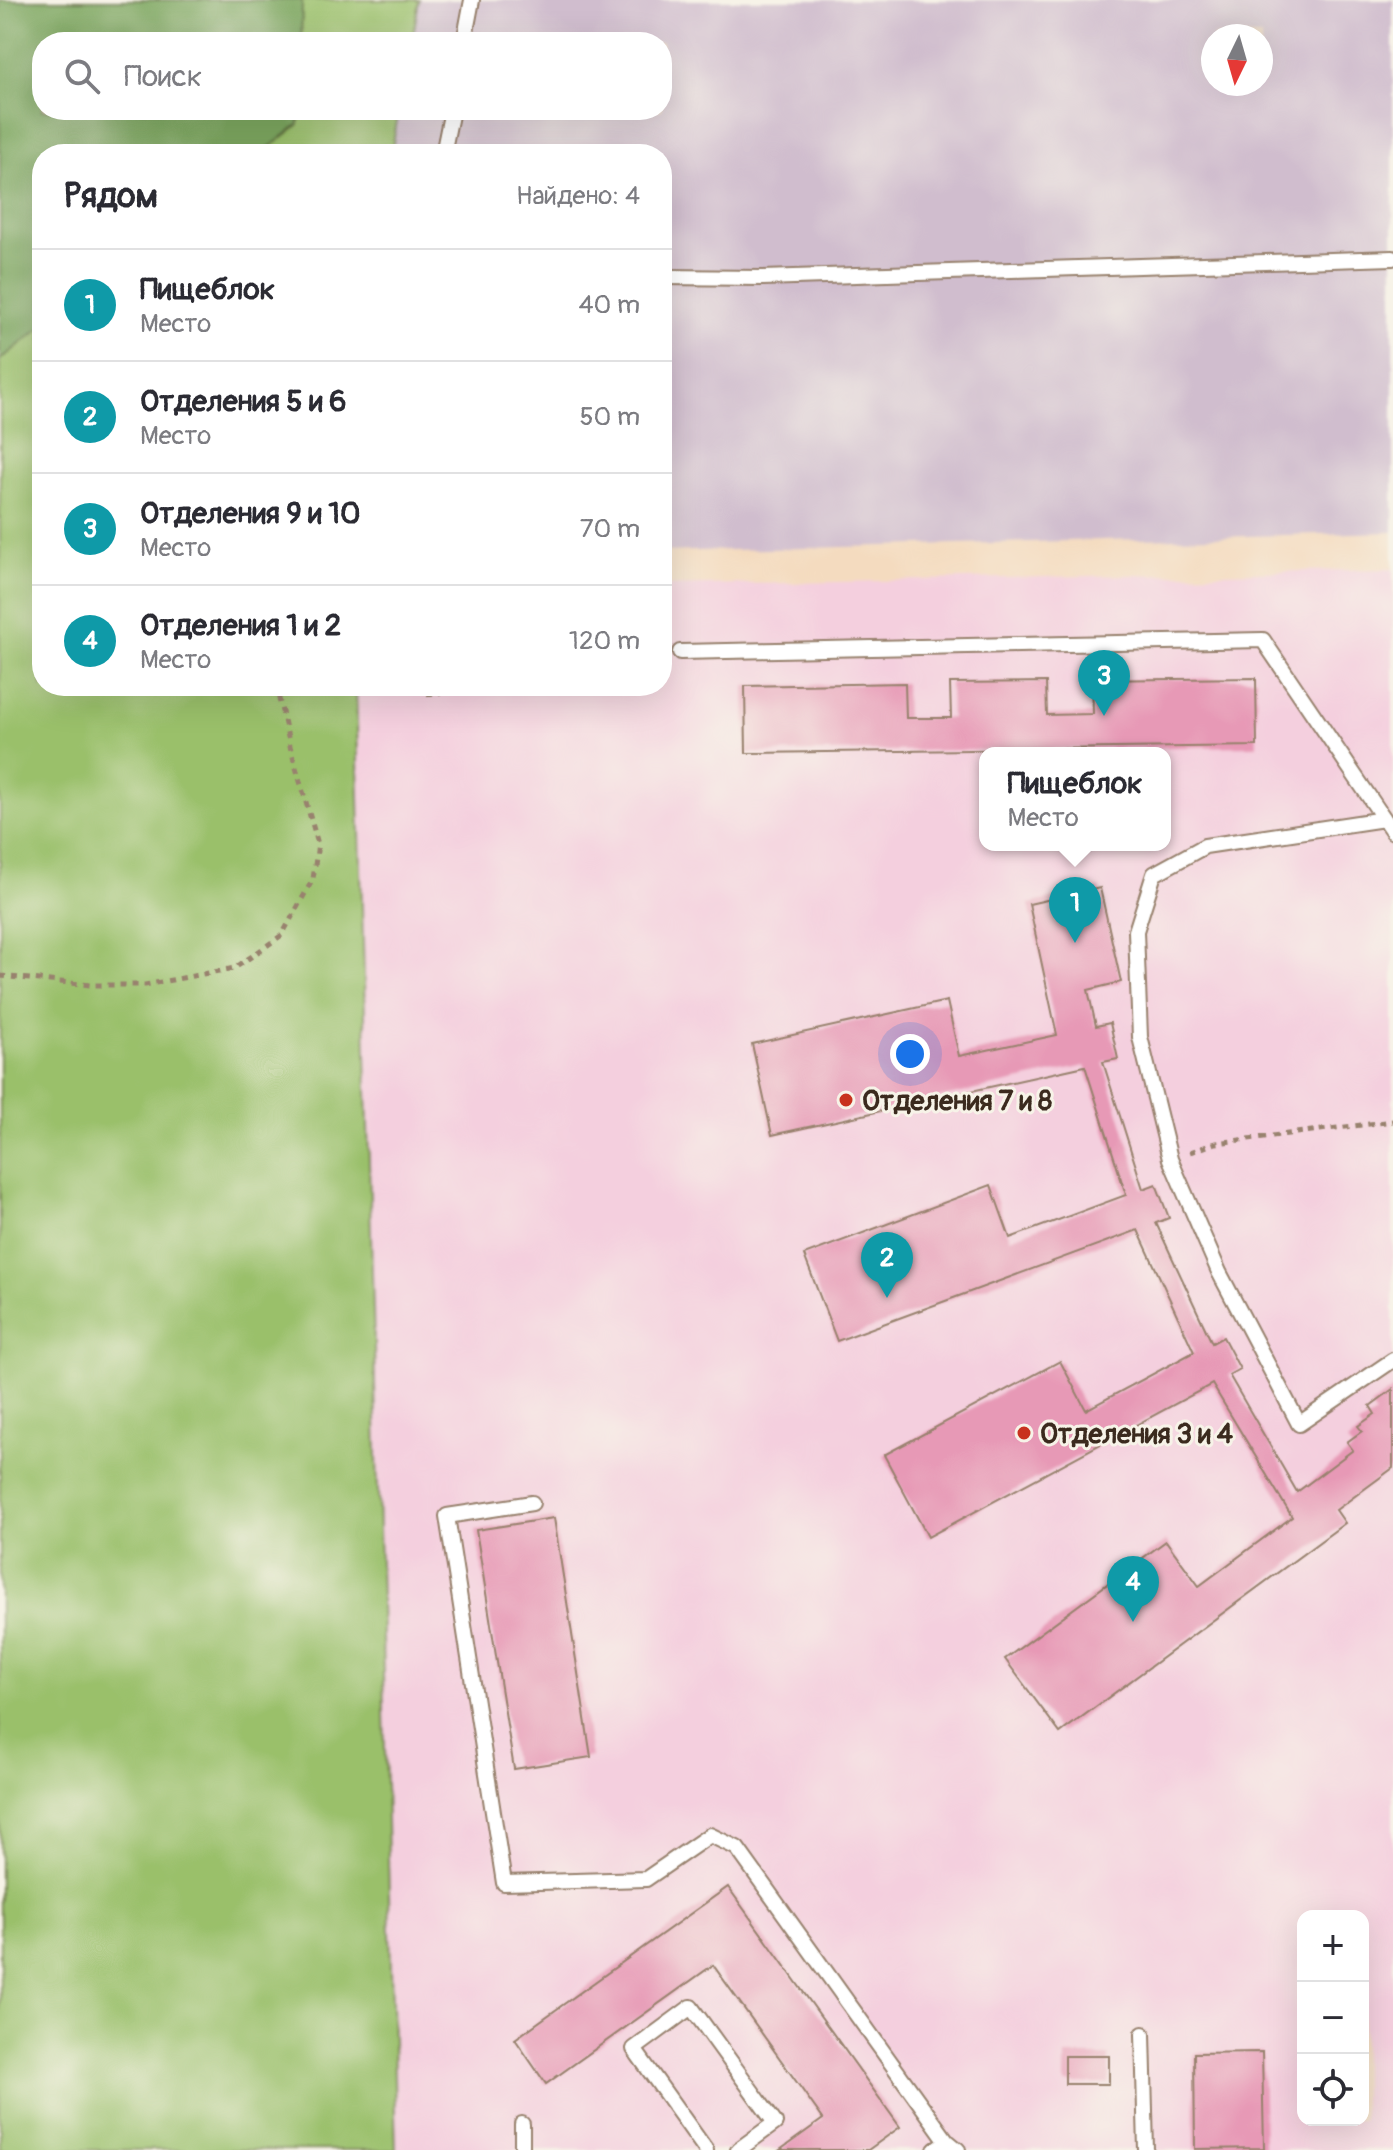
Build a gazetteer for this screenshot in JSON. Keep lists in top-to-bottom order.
{
  "places": ["Отделения 7 и 8", "Отделения 3 и 4"],
  "north": "bottom",
  "page": {
    "search": "Поиск",
    "heading": ["Рядом", "Найдено: 4"],
    "list": [
      {
        "mark": "1",
        "name": "Пищеблок",
        "note": "Место",
        "value": "40 m"
      },
      {
        "mark": "2",
        "name": "Отделения 5 и 6",
        "note": "Место",
        "value": "50 m"
      },
      {
        "mark": "3",
        "name": "Отделения 9 и 10",
        "note": "Место",
        "value": "70 m"
      },
      {
        "mark": "4",
        "name": "Отделения 1 и 2",
        "note": "Место",
        "value": "120 m"
      }
    ],
    "pins": [
      "3",
      "1",
      "2",
      "4"
    ],
    "popup": ["Пищеблок", "Место"],
    "map_buttons": ["+", "−"]
  }
}
